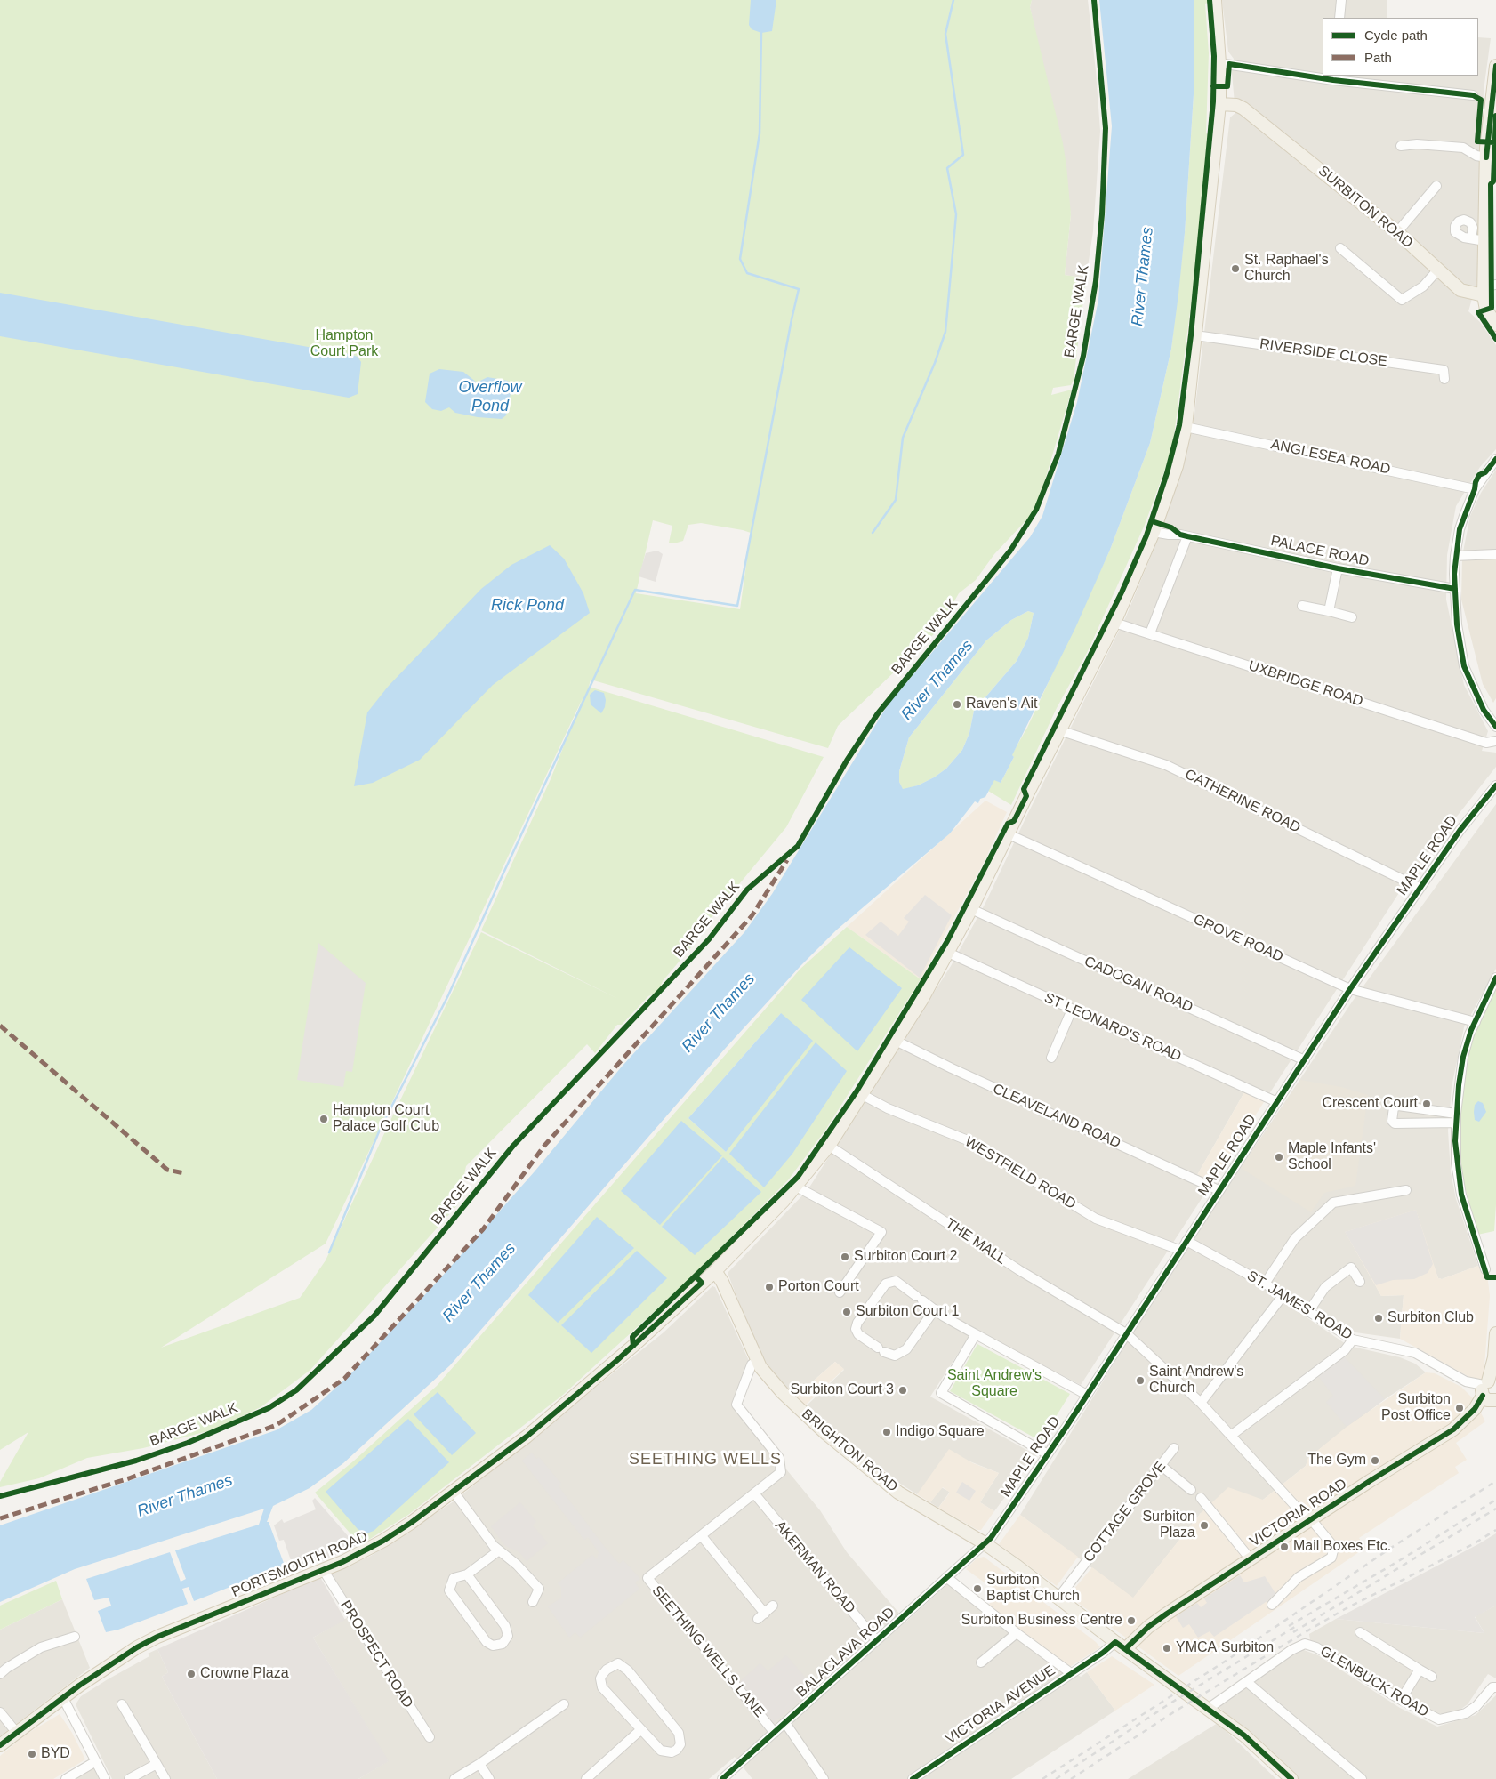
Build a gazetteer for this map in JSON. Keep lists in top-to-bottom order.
{
  "streets": {
    "main road": [
      "SURBITON ROAD",
      "BRIGHTON ROAD",
      "VICTORIA ROAD",
      "PORTSMOUTH ROAD"
    ],
    "street": [
      "RIVERSIDE CLOSE",
      "ANGLESEA ROAD",
      "PALACE ROAD",
      "UXBRIDGE ROAD",
      "CATHERINE ROAD",
      "MAPLE ROAD",
      "GROVE ROAD",
      "CADOGAN ROAD",
      "ST LEONARD'S ROAD",
      "CLEAVELAND ROAD",
      "WESTFIELD ROAD",
      "THE MALL",
      "ST. JAMES' ROAD",
      "COTTAGE GROVE",
      "AKERMAN ROAD",
      "SEETHING WELLS LANE",
      "BALACLAVA ROAD",
      "PROSPECT ROAD",
      "GLENBUCK ROAD",
      "VICTORIA AVENUE"
    ],
    "cycle path": ["BARGE WALK"]
  },
  "crossings": [
    ["SURBITON ROAD", "PORTSMOUTH ROAD"],
    ["RIVERSIDE CLOSE", "PORTSMOUTH ROAD"],
    ["ANGLESEA ROAD", "PORTSMOUTH ROAD"],
    ["PALACE ROAD", "PORTSMOUTH ROAD"],
    ["UXBRIDGE ROAD", "PORTSMOUTH ROAD"],
    ["CATHERINE ROAD", "MAPLE ROAD"],
    ["CATHERINE ROAD", "PORTSMOUTH ROAD"],
    ["MAPLE ROAD", "GROVE ROAD"],
    ["MAPLE ROAD", "CADOGAN ROAD"],
    ["MAPLE ROAD", "ST LEONARD'S ROAD"],
    ["MAPLE ROAD", "CLEAVELAND ROAD"],
    ["MAPLE ROAD", "WESTFIELD ROAD"],
    ["MAPLE ROAD", "THE MALL"],
    ["MAPLE ROAD", "ST. JAMES' ROAD"],
    ["MAPLE ROAD", "BRIGHTON ROAD"],
    ["MAPLE ROAD", "BALACLAVA ROAD"],
    ["GROVE ROAD", "PORTSMOUTH ROAD"],
    ["CADOGAN ROAD", "PORTSMOUTH ROAD"],
    ["ST LEONARD'S ROAD", "PORTSMOUTH ROAD"],
    ["CLEAVELAND ROAD", "PORTSMOUTH ROAD"],
    ["WESTFIELD ROAD", "PORTSMOUTH ROAD"],
    ["THE MALL", "VICTORIA ROAD"],
    ["THE MALL", "PORTSMOUTH ROAD"],
    ["ST. JAMES' ROAD", "VICTORIA ROAD"],
    ["BRIGHTON ROAD", "COTTAGE GROVE"],
    ["BRIGHTON ROAD", "VICTORIA ROAD"],
    ["BRIGHTON ROAD", "PORTSMOUTH ROAD"],
    ["BRIGHTON ROAD", "SEETHING WELLS LANE"],
    ["BRIGHTON ROAD", "BALACLAVA ROAD"],
    ["BRIGHTON ROAD", "GLENBUCK ROAD"],
    ["BRIGHTON ROAD", "VICTORIA AVENUE"],
    ["VICTORIA ROAD", "VICTORIA AVENUE"],
    ["PORTSMOUTH ROAD", "PROSPECT ROAD"],
    ["AKERMAN ROAD", "SEETHING WELLS LANE"],
    ["AKERMAN ROAD", "BALACLAVA ROAD"],
    ["SEETHING WELLS LANE", "BALACLAVA ROAD"]
  ],
  "districts": ["SEETHING WELLS"],
  "water": ["River Thames", "Overflow Pond", "Rick Pond"],
  "parks": ["Hampton Court Park", "Saint Andrew's Square"],
  "places": [
    "St. Raphael's Church",
    "Raven's Ait",
    "Crescent Court",
    "Hampton Court Palace Golf Club",
    "Maple Infants' School",
    "Surbiton Court 2",
    "Porton Court",
    "Surbiton Court 1",
    "Surbiton Club",
    "Saint Andrew's Church",
    "Surbiton Court 3",
    "Surbiton Post Office",
    "Indigo Square",
    "The Gym",
    "Surbiton Plaza",
    "Mail Boxes Etc.",
    "Surbiton Baptist Church",
    "Surbiton Business Centre",
    "YMCA Surbiton",
    "Crowne Plaza",
    "BYD"
  ],
  "legend": ["Cycle path", "Path"]
}
